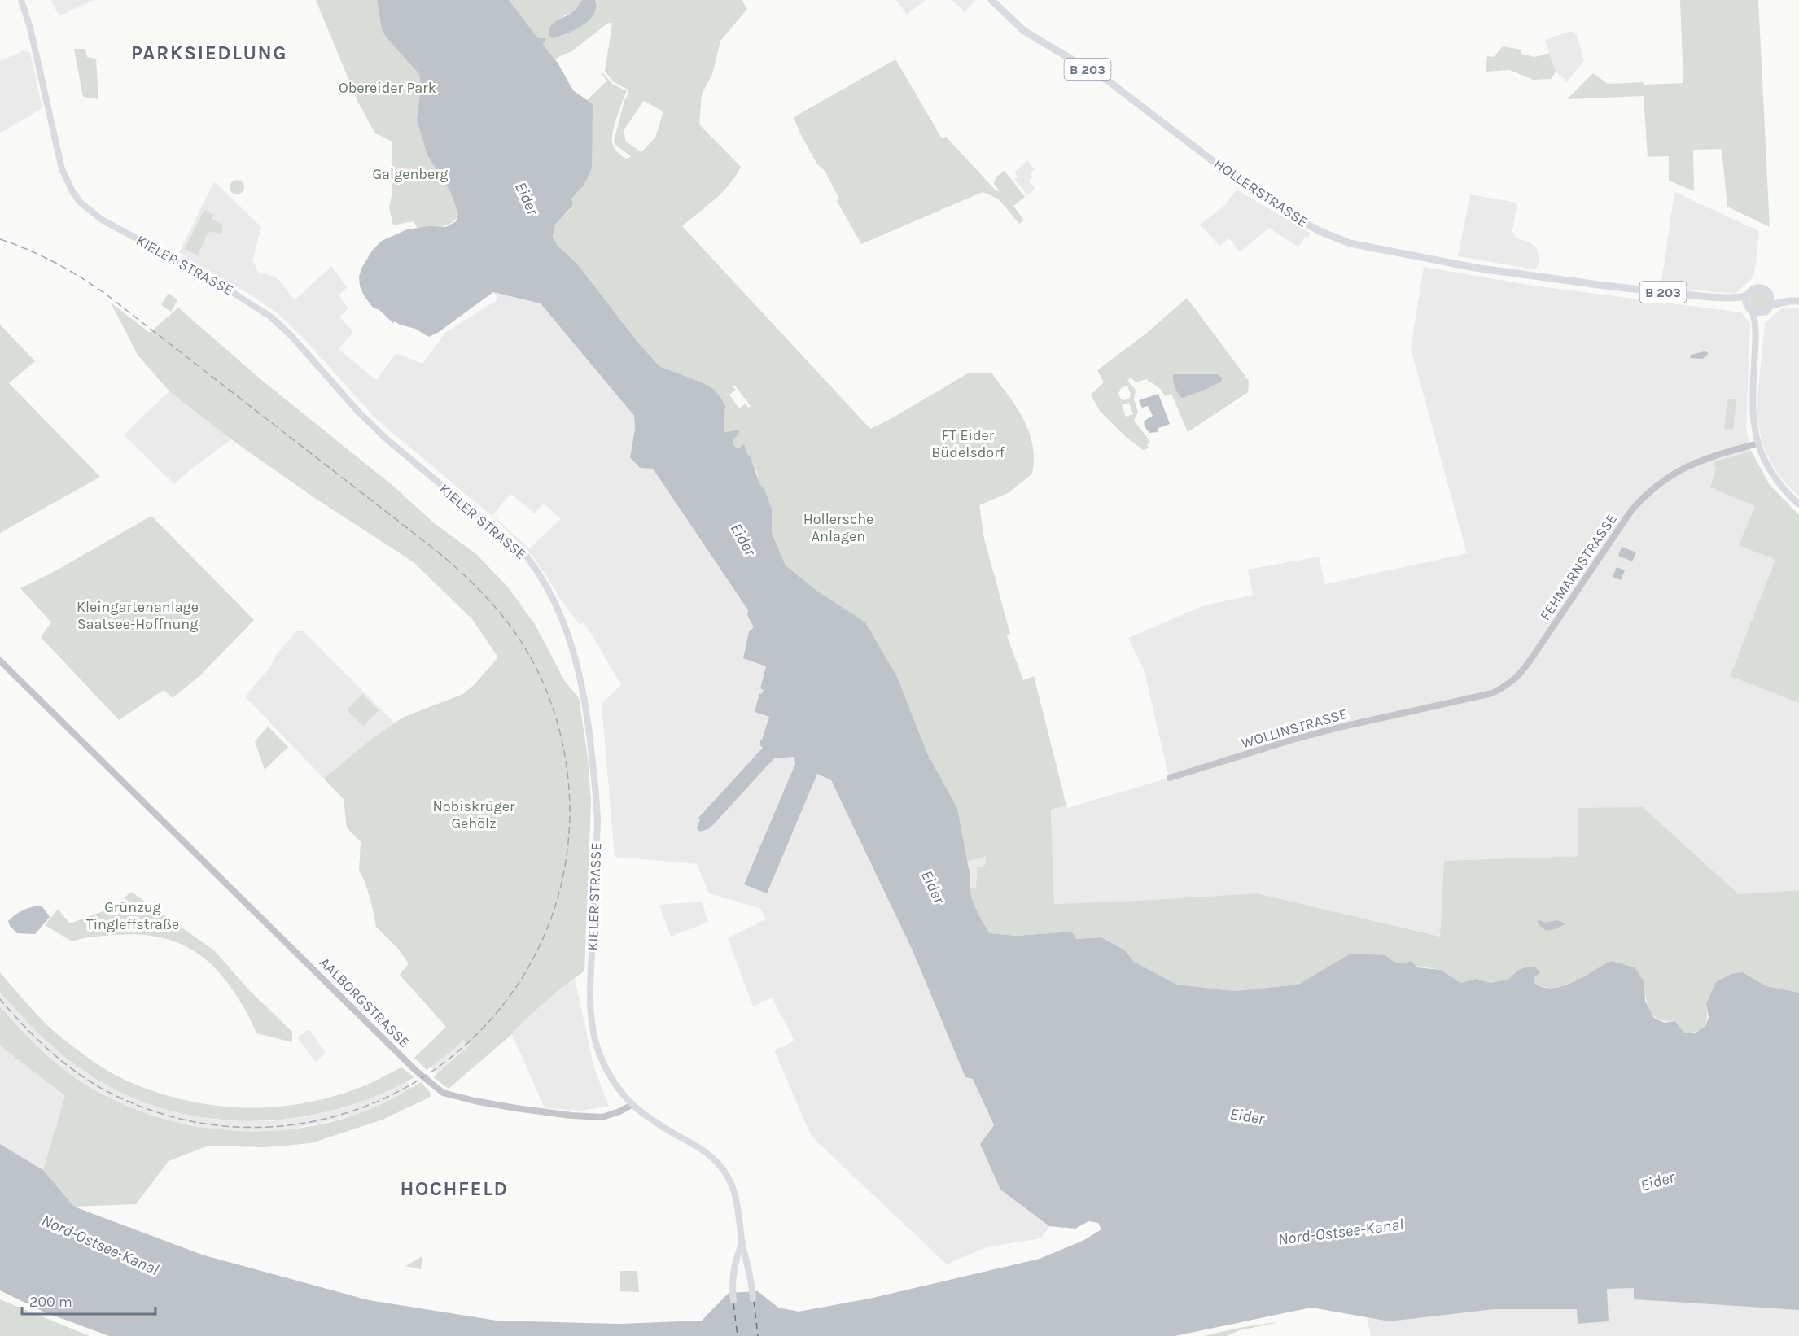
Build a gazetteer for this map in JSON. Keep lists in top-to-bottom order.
{
  "streets": {
    "main road": ["B 203", "HOLLERSTRASSE", "KIELER STRASSE"],
    "street": ["FEHMARNSTRASSE", "WOLLINSTRASSE", "AALBORGSTRASSE"]
  },
  "crossings": [
    ["KIELER STRASSE", "AALBORGSTRASSE"],
    ["FEHMARNSTRASSE", "WOLLINSTRASSE"]
  ],
  "districts": ["PARKSIEDLUNG", "HOCHFELD"],
  "water": ["Eider", "Nord-Ostsee-Kanal"],
  "parks": [
    "Obereider Park",
    "Galgenberg",
    "FT Eider Büdelsdorf",
    "Hollersche Anlagen",
    "Kleingartenanlage Saatsee-Hoffnung",
    "Nobiskrüger Gehölz",
    "Grünzug Tingleffstraße"
  ],
  "scale_bar": "200 m"
}
